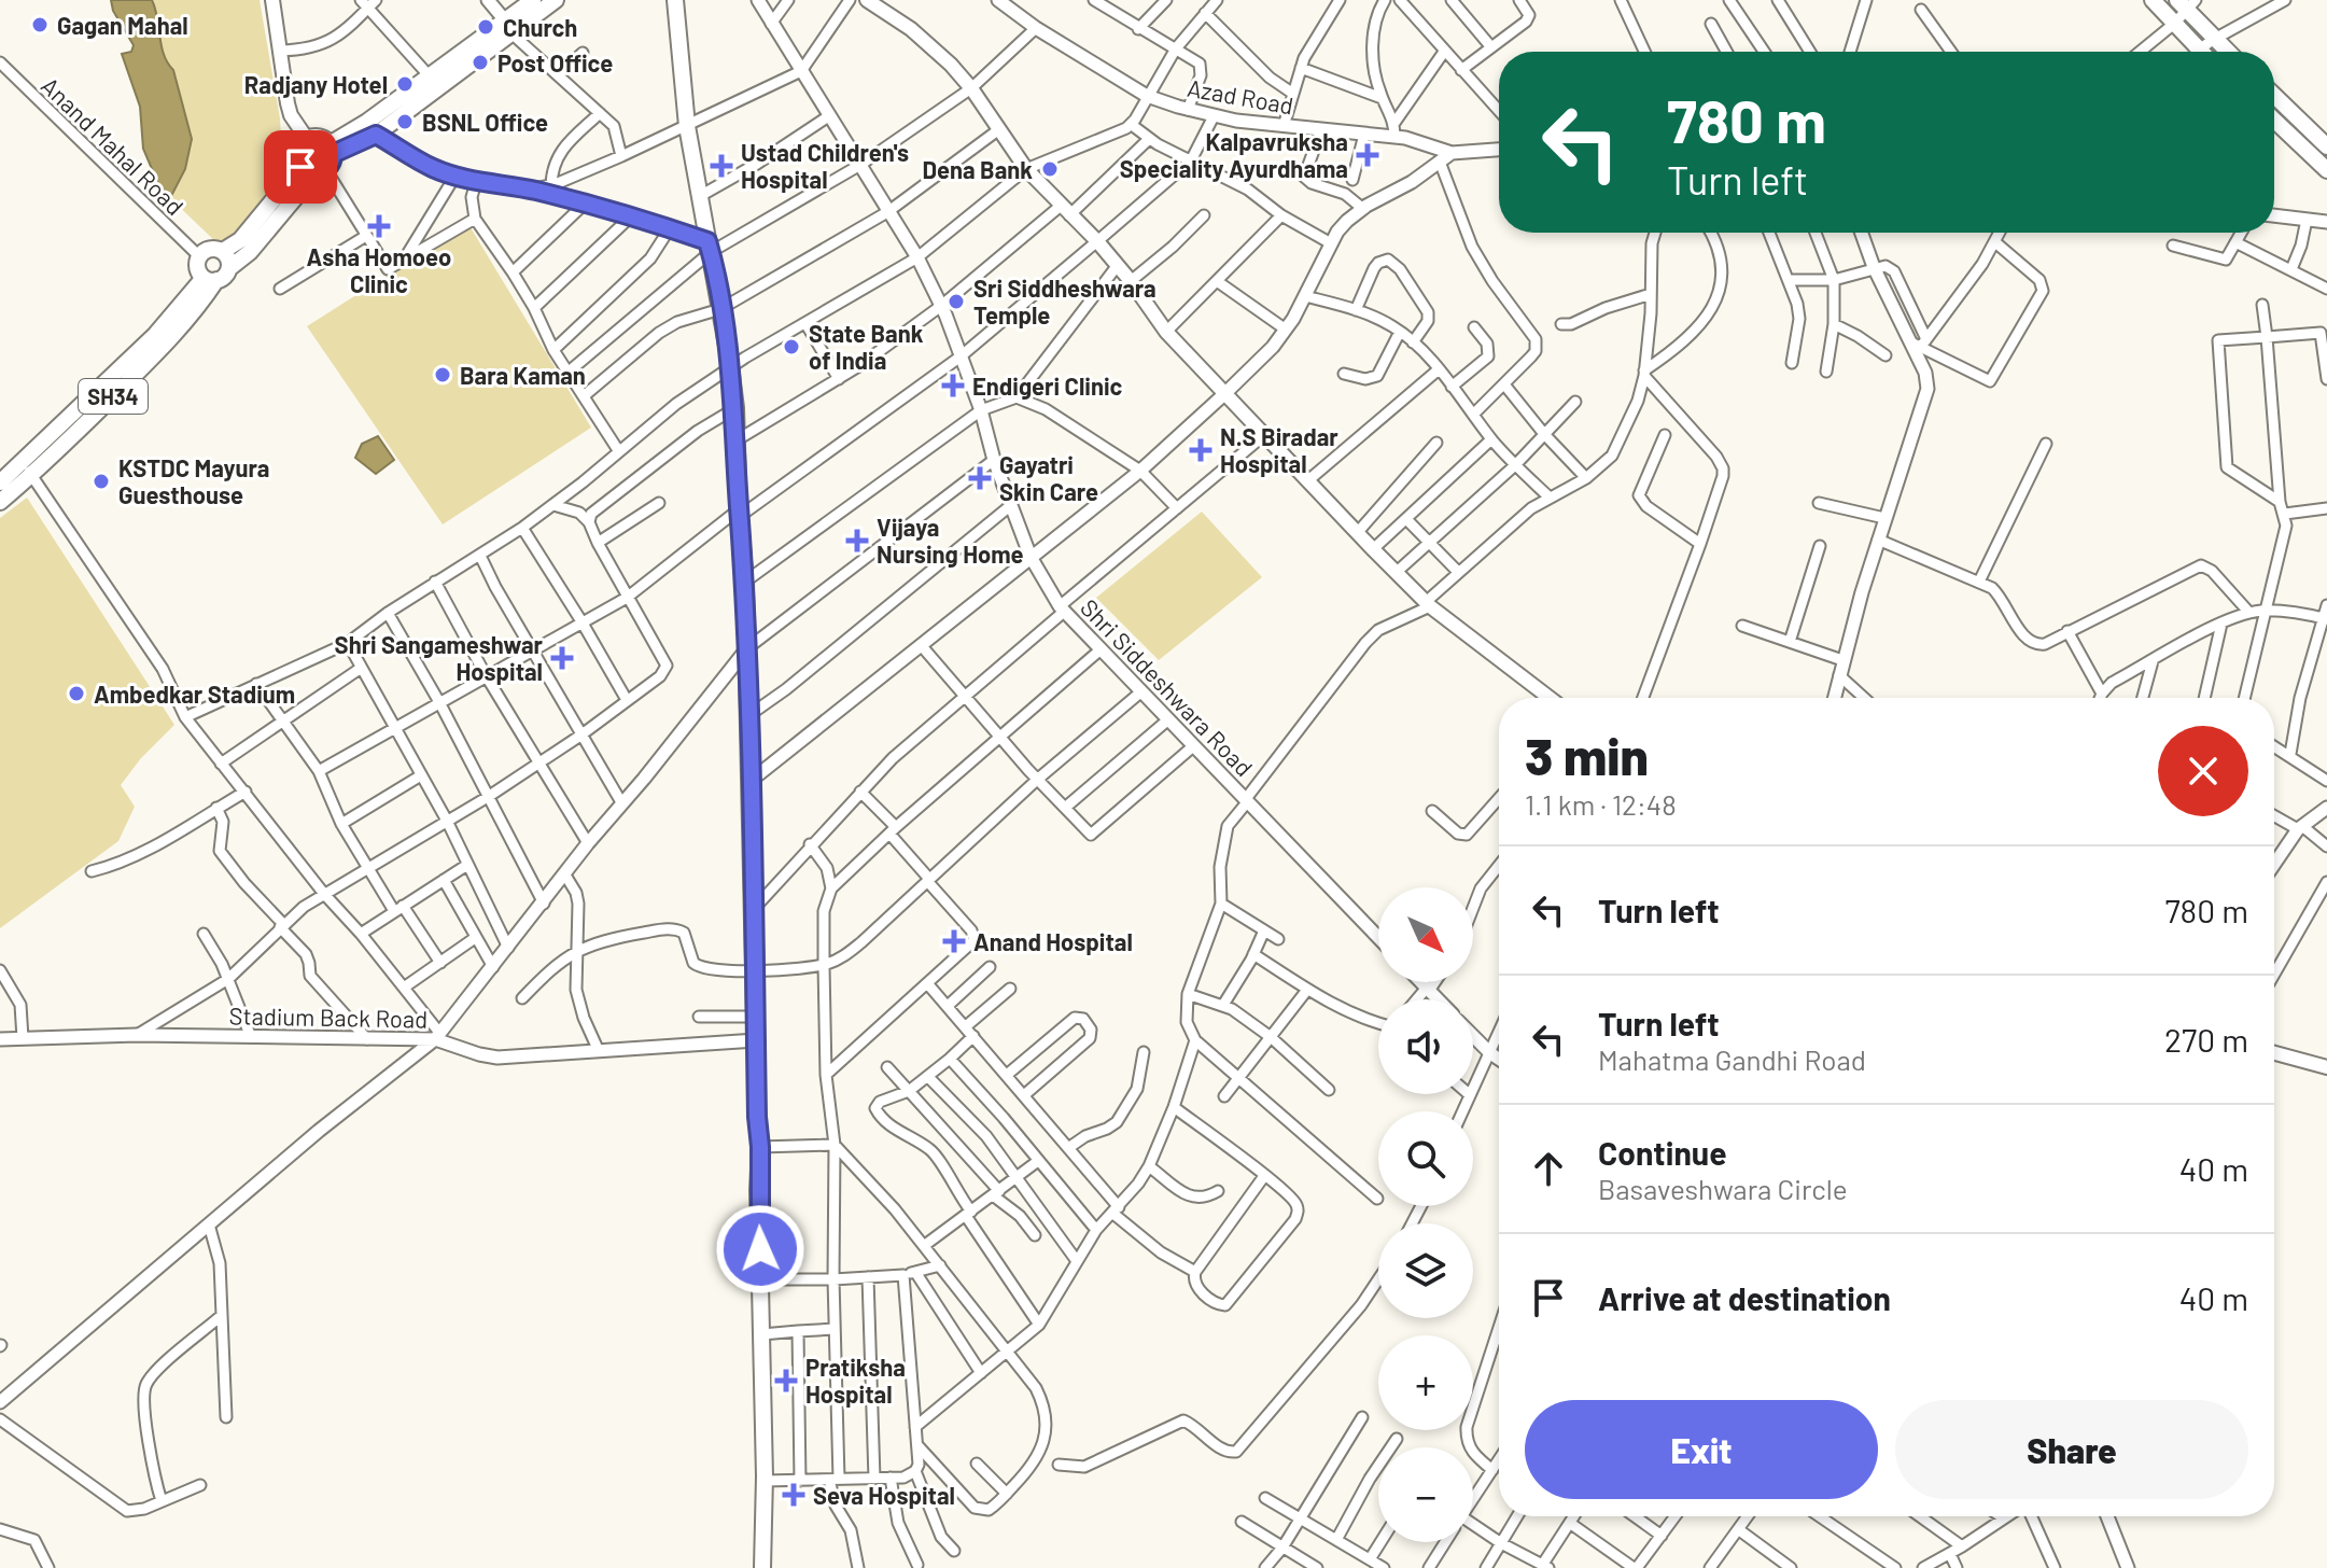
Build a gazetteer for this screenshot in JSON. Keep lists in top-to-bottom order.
{
  "streets": {
    "main road": ["SH34"],
    "street": [
      "Azad Road",
      "Anand Mahal Road",
      "Shri Siddeshwara Road",
      "Stadium Back Road"
    ]
  },
  "crossings": [
    ["Anand Mahal Road", "SH34"]
  ],
  "places": {
    "other": [
      "Gagan Mahal",
      "Church",
      "Post Office",
      "Radjany Hotel",
      "BSNL Office",
      "Dena Bank",
      "Sri Siddheshwara Temple",
      "State Bank of India",
      "Bara Kaman",
      "KSTDC Mayura Guesthouse",
      "Ambedkar Stadium"
    ],
    "health": [
      "Kalpavruksha Speciality Ayurdhama",
      "Ustad Children's Hospital",
      "Asha Homoeo Clinic",
      "Endigeri Clinic",
      "N.S Biradar Hospital",
      "Gayatri Skin Care",
      "Vijaya Nursing Home",
      "Shri Sangameshwar Hospital",
      "Anand Hospital",
      "Pratiksha Hospital",
      "Seva Hospital"
    ]
  },
  "north": "bottom right",
  "page": {
    "turn": ["780 m", "Turn left"],
    "heading": ["3 min", "1.1 km · 12:48"],
    "list": [
      {
        "name": "Turn left",
        "value": "780 m"
      },
      {
        "name": "Turn left",
        "note": "Mahatma Gandhi Road",
        "value": "270 m"
      },
      {
        "name": "Continue",
        "note": "Basaveshwara Circle",
        "value": "40 m"
      },
      {
        "name": "Arrive at destination",
        "value": "40 m"
      }
    ],
    "map_buttons": ["+", "−"],
    "buttons": ["Exit", "Share"]
  }
}
